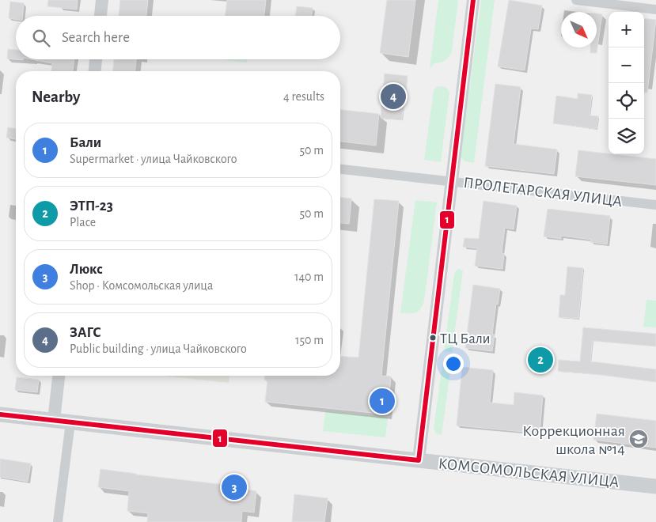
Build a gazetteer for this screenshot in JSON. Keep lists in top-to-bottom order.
{
  "streets": {
    "main road": ["КОМСОМОЛЬСКАЯ УЛИЦА"],
    "street": ["ПРОЛЕТАРСКАЯ УЛИЦА"]
  },
  "places": {
    "other": ["ТЦ Бали"],
    "school or university": ["Коррекционная школа №14"]
  },
  "lines": ["transit line 1"],
  "north": "bottom right",
  "page": {
    "map_buttons": ["+", "−"],
    "search": "Search here",
    "heading": ["Nearby", "4 results"],
    "pins": [
      "4",
      "2",
      "1",
      "3"
    ],
    "list": [
      {
        "mark": "1",
        "name": "Бали",
        "note": "Supermarket · улица Чайковского",
        "value": "50 m"
      },
      {
        "mark": "2",
        "name": "ЭТП-23",
        "note": "Place",
        "value": "50 m"
      },
      {
        "mark": "3",
        "name": "Люкс",
        "note": "Shop · Комсомольская улица",
        "value": "140 m"
      },
      {
        "mark": "4",
        "name": "ЗАГС",
        "note": "Public building · улица Чайковского",
        "value": "150 m"
      }
    ]
  }
}
